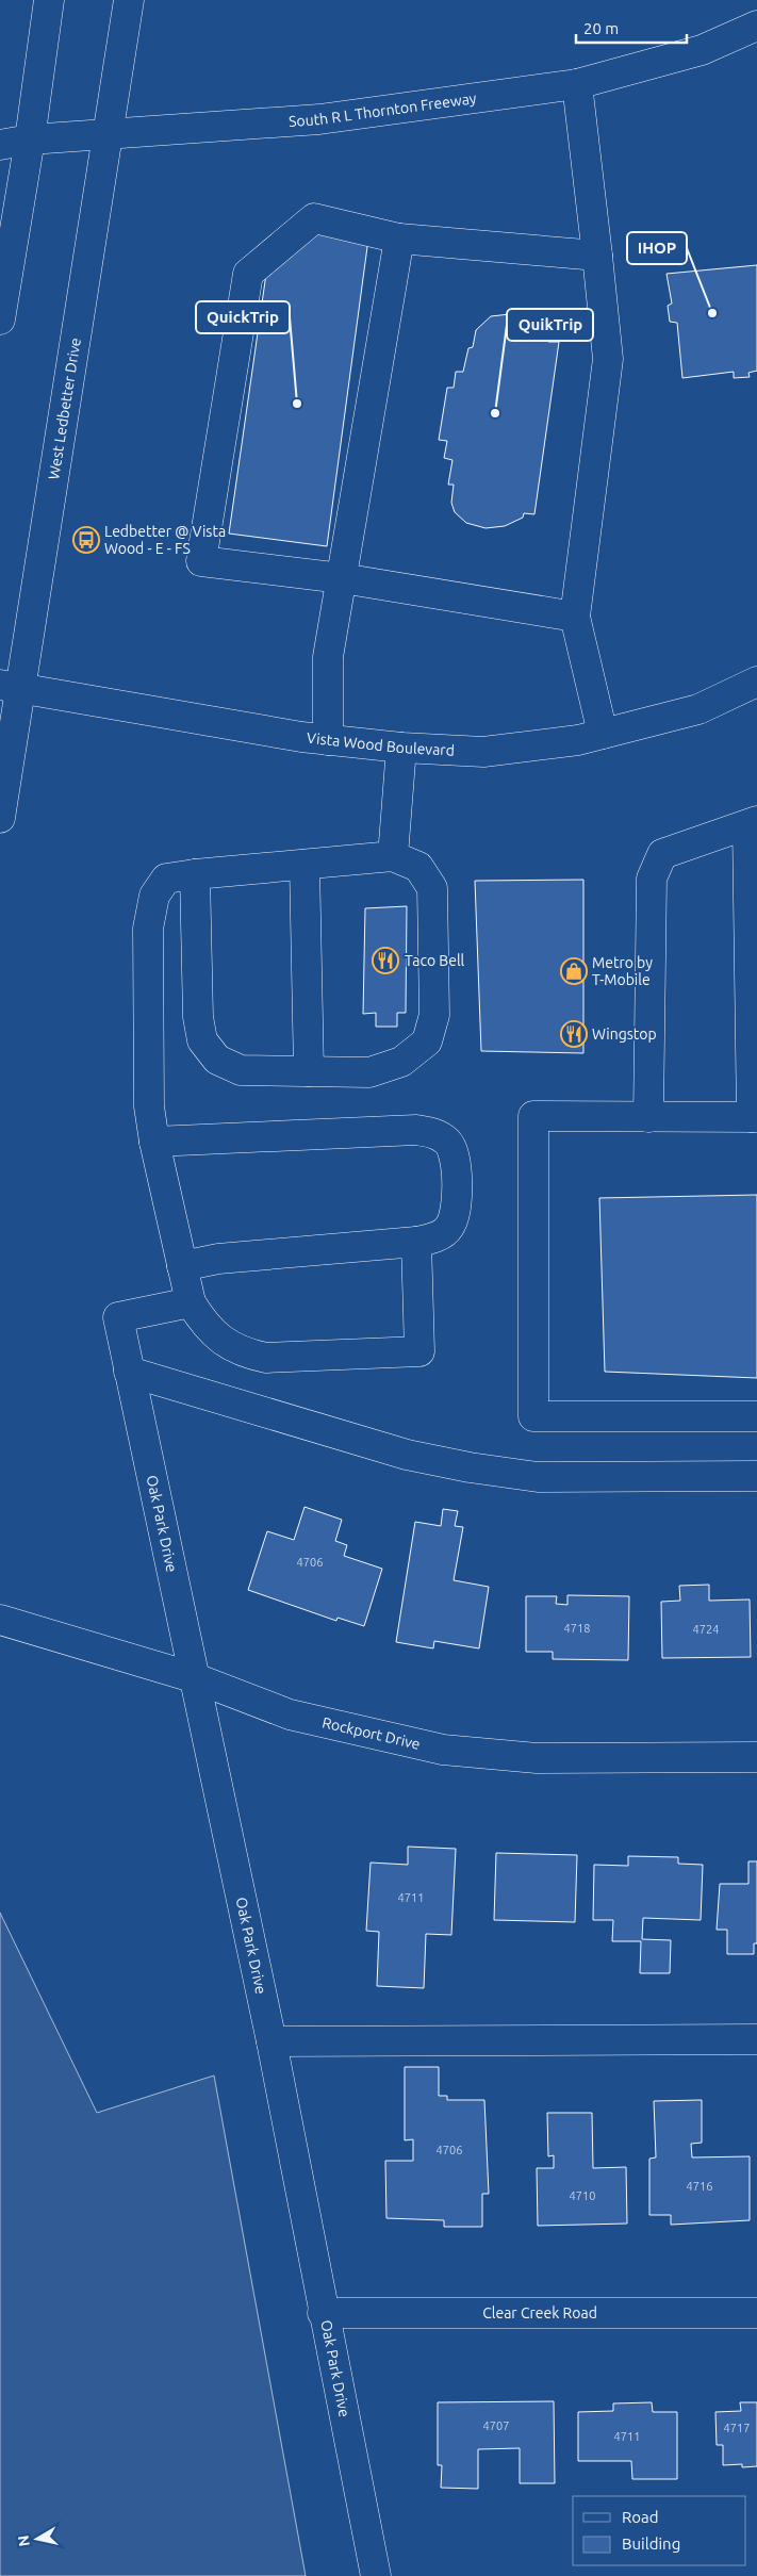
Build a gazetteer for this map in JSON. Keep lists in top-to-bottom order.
{
  "streets": {
    "street": [
      "South R L Thornton Freeway",
      "West Ledbetter Drive",
      "Vista Wood Boulevard",
      "Oak Park Drive",
      "Rockport Drive",
      "Clear Creek Road"
    ]
  },
  "crossings": [
    ["South R L Thornton Freeway", "West Ledbetter Drive"],
    ["West Ledbetter Drive", "Vista Wood Boulevard"],
    ["Oak Park Drive", "Rockport Drive"],
    ["Oak Park Drive", "Clear Creek Road"]
  ],
  "places": {
    "other": ["IHOP", "QuickTrip", "QuikTrip"],
    "bus stop": ["Ledbetter @ Vista Wood - E - FS"],
    "restaurant": ["Taco Bell", "Wingstop"],
    "shop": ["Metro by T-Mobile"]
  },
  "house_numbers": [
    "4706",
    "4718",
    "4724",
    "4711",
    "4706",
    "4716",
    "4710",
    "4707",
    "4717",
    "4711"
  ],
  "legend": ["Road", "Building"],
  "scale_bar": "20 m",
  "north": "left"
}
